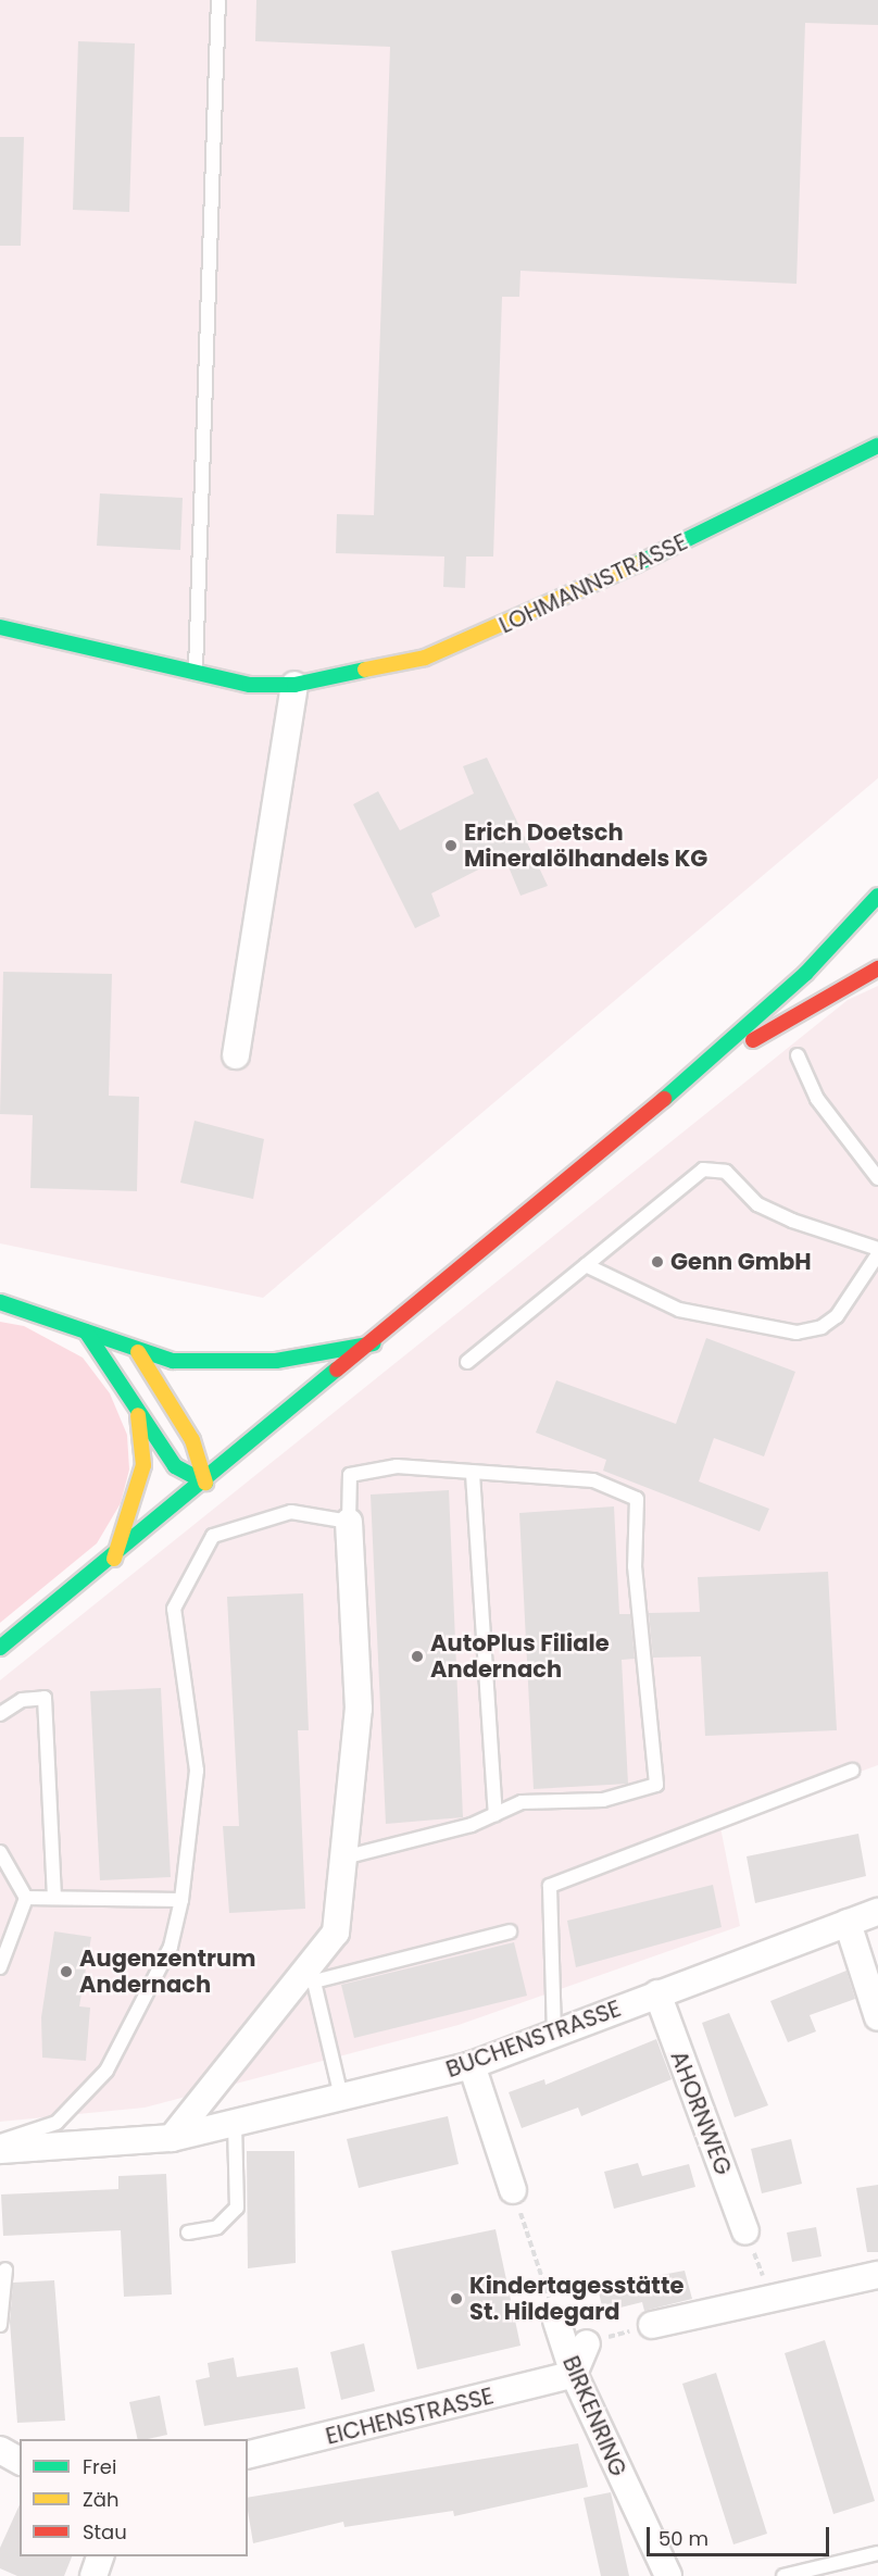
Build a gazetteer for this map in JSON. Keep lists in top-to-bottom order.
{
  "streets": {
    "main road": ["LOHMANNSTRASSE"],
    "street": [
      "BUCHENSTRASSE",
      "AHORNWEG",
      "EICHENSTRASSE",
      "BIRKENRING"
    ]
  },
  "crossings": [
    ["BUCHENSTRASSE", "AHORNWEG"],
    ["EICHENSTRASSE", "BIRKENRING"]
  ],
  "places": [
    "Erich Doetsch Mineralölhandels KG",
    "Genn GmbH",
    "AutoPlus Filiale Andernach",
    "Augenzentrum Andernach",
    "Kindertagesstätte St. Hildegard"
  ],
  "legend": ["Frei", "Zäh", "Stau"],
  "scale_bar": "50 m"
}
